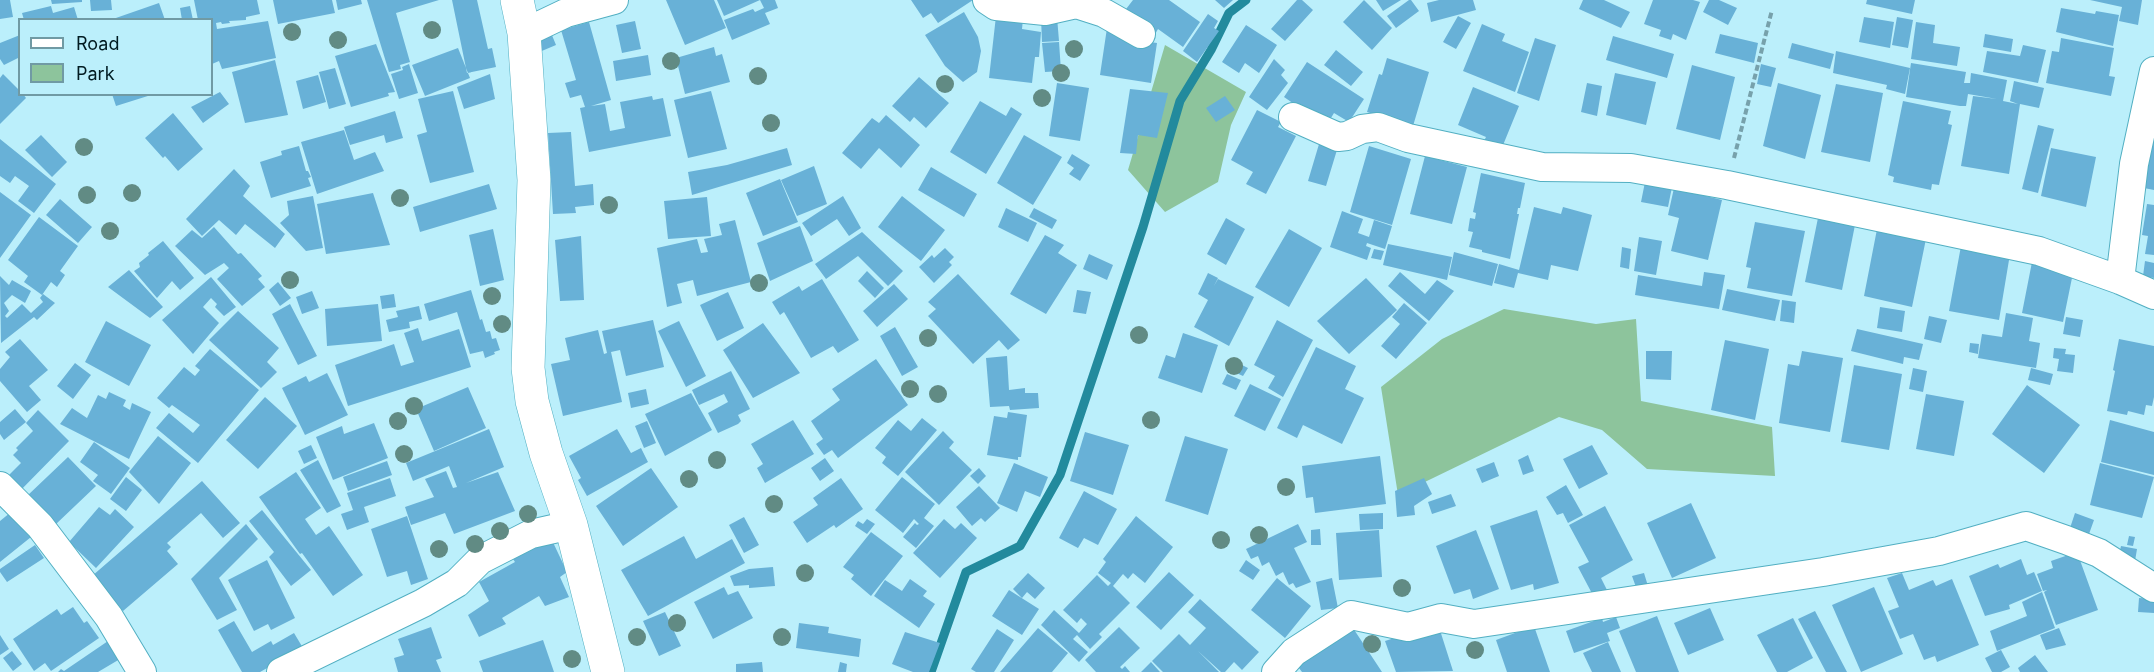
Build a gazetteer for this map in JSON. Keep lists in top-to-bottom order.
{
  "legend": ["Road", "Park"]
}
